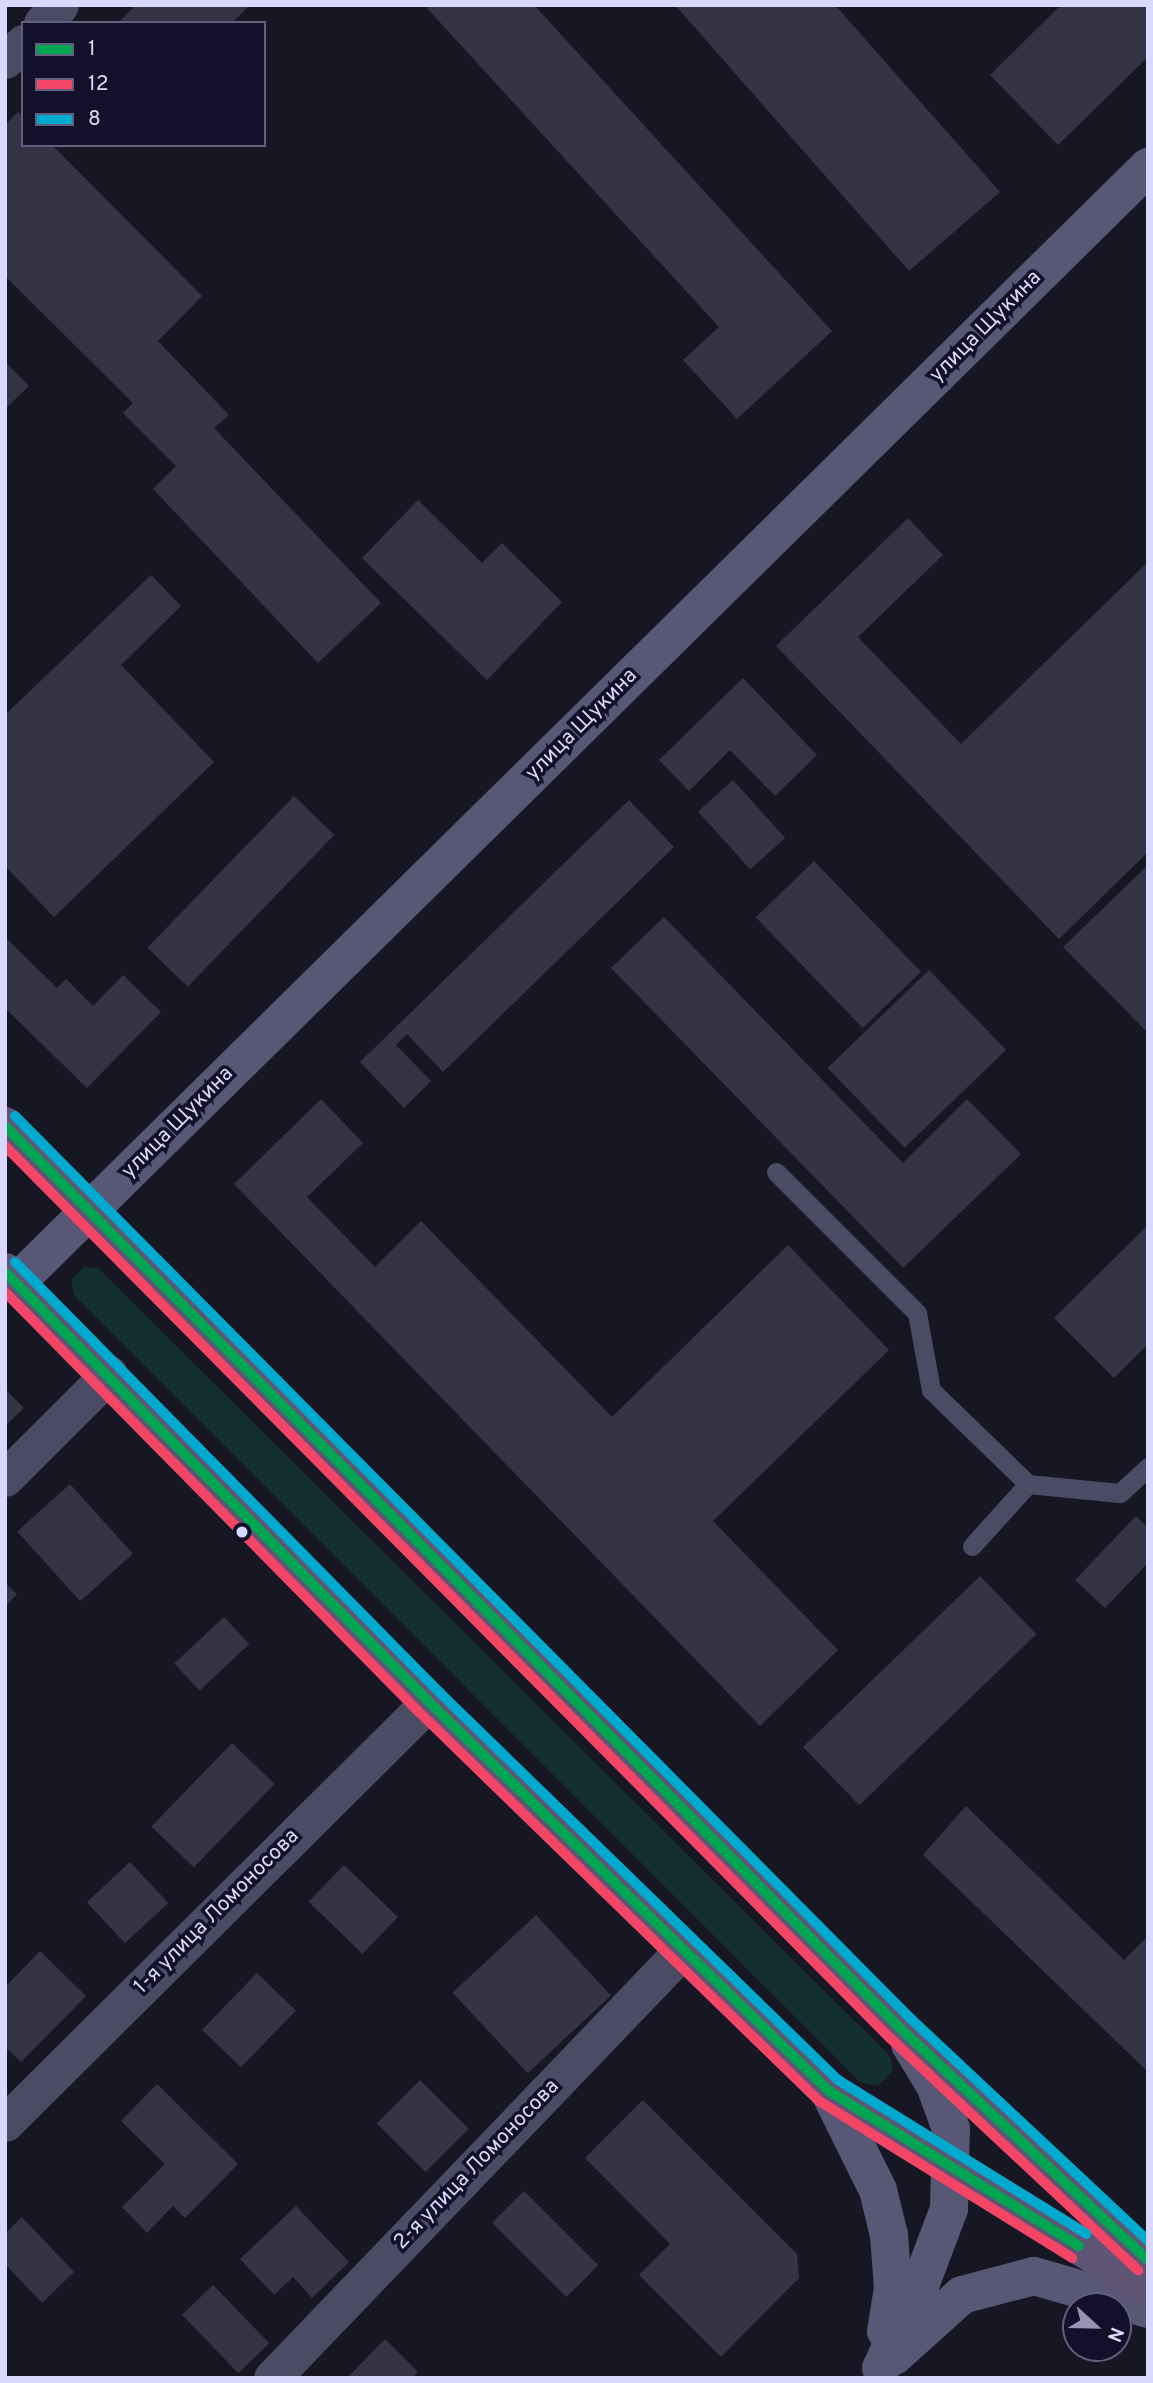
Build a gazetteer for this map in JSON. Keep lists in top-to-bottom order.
{
  "streets": {
    "street": ["улица Щукина", "1-я улица Ломоносова", "2-я улица Ломоносова"]
  },
  "lines": ["transit line 8", "transit line 1", "transit line 12"],
  "legend": ["1", "12", "8"],
  "north": "right"
}
